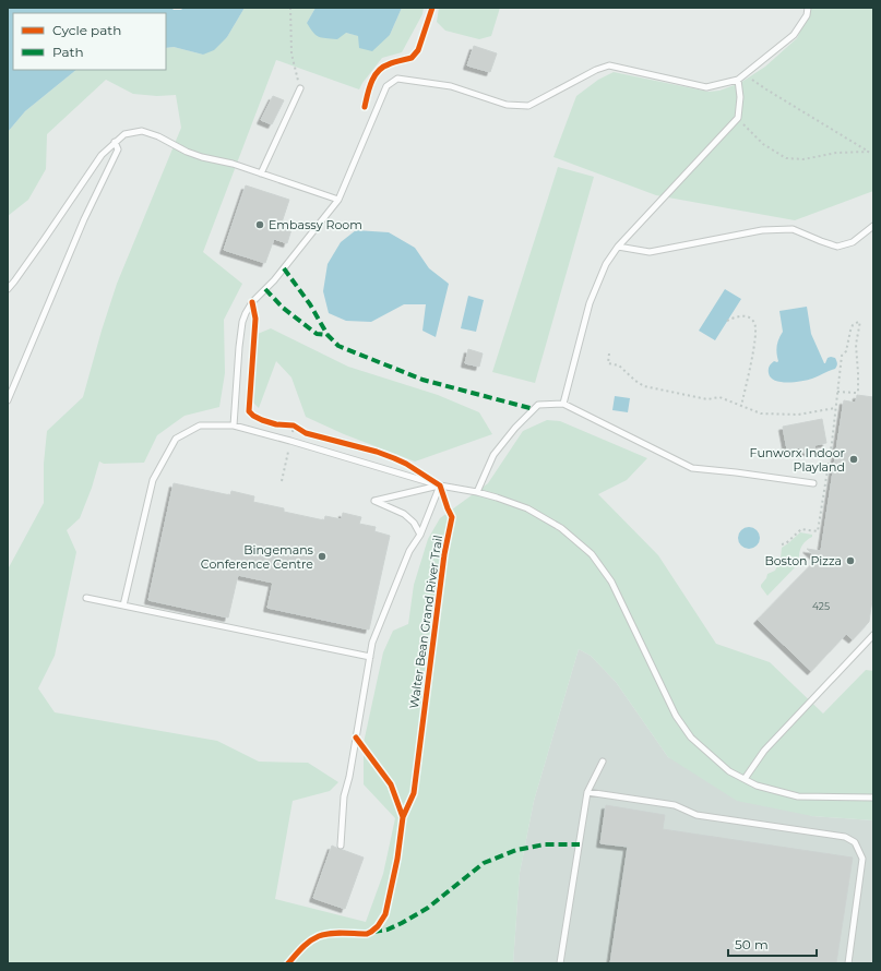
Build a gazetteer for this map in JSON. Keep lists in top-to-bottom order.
{
  "streets": {
    "cycle path": ["Walter Bean Grand River Trail"]
  },
  "places": [
    "Embassy Room",
    "Funworx Indoor Playland",
    "Bingemans Conference Centre",
    "Boston Pizza"
  ],
  "house_numbers": ["425"],
  "legend": ["Cycle path", "Path"],
  "scale_bar": "50 m"
}
